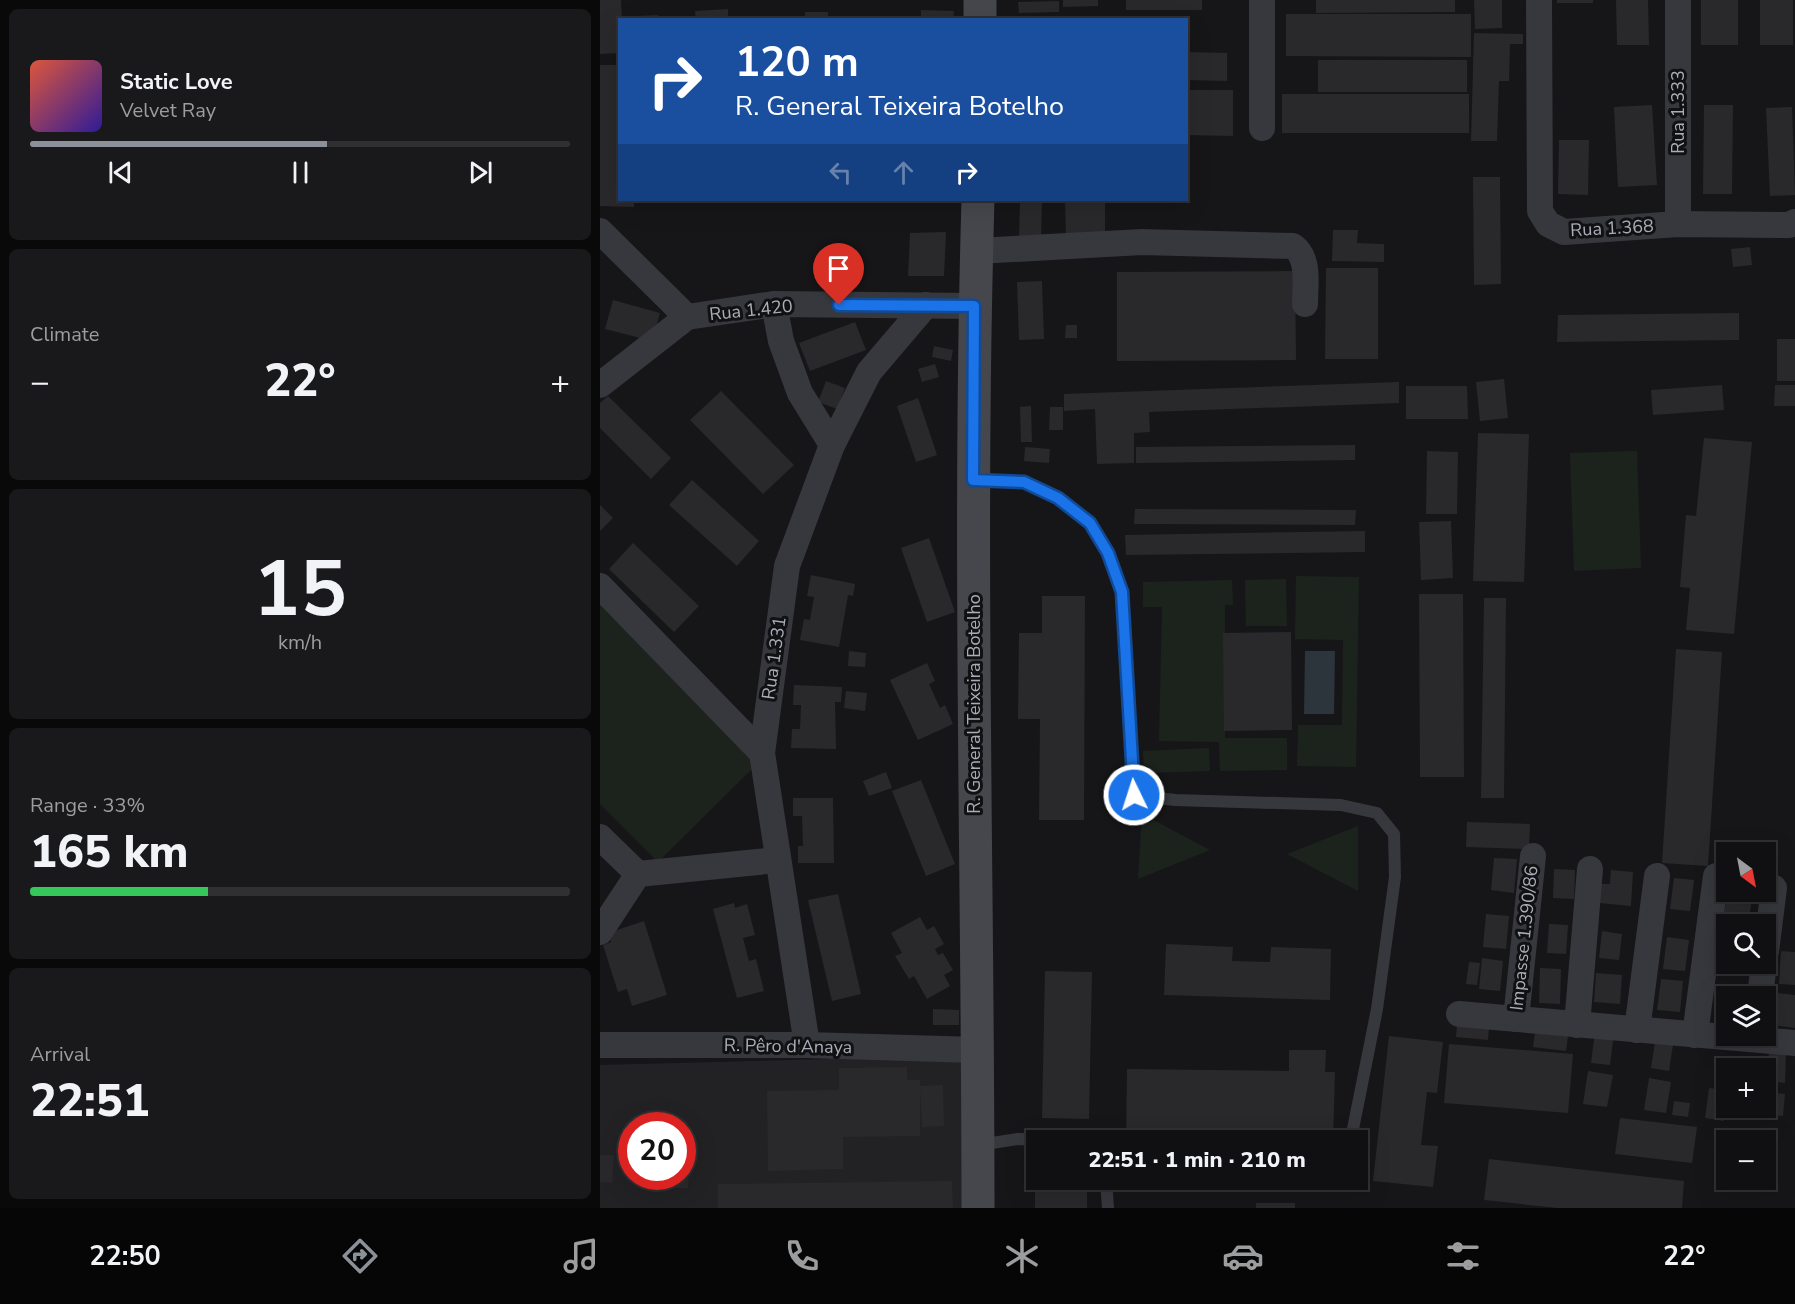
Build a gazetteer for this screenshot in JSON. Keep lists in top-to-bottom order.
{
  "streets": {
    "street": [
      "Rua 1.333",
      "Rua 1.368",
      "Rua 1.420",
      "Rua 1.331",
      "R. General Teixeira Botelho",
      "Impasse 1.390/86",
      "R. Pêro d'Anaya"
    ]
  },
  "crossings": [
    ["Rua 1.333", "Rua 1.368"],
    ["Rua 1.420", "Rua 1.331"],
    ["Rua 1.420", "R. General Teixeira Botelho"],
    ["Rua 1.331", "R. Pêro d'Anaya"],
    ["R. General Teixeira Botelho", "R. Pêro d'Anaya"]
  ],
  "north": "bottom right",
  "page": {
    "turn": ["120 m", "R. General Teixeira Botelho"],
    "song": ["Static Love", "Velvet Ray"],
    "tile": [
      "Climate",
      ["15", "km/h"],
      ["Range · 33%", "165 km"],
      ["Arrival", "22:51"]
    ],
    "heat": ["−", "22°", "+"],
    "map_buttons": ["+", "−"],
    "limit": "20",
    "trip": "22:51 · 1 min · 210 m",
    "tabs": ["22:50", "22°"]
  }
}
